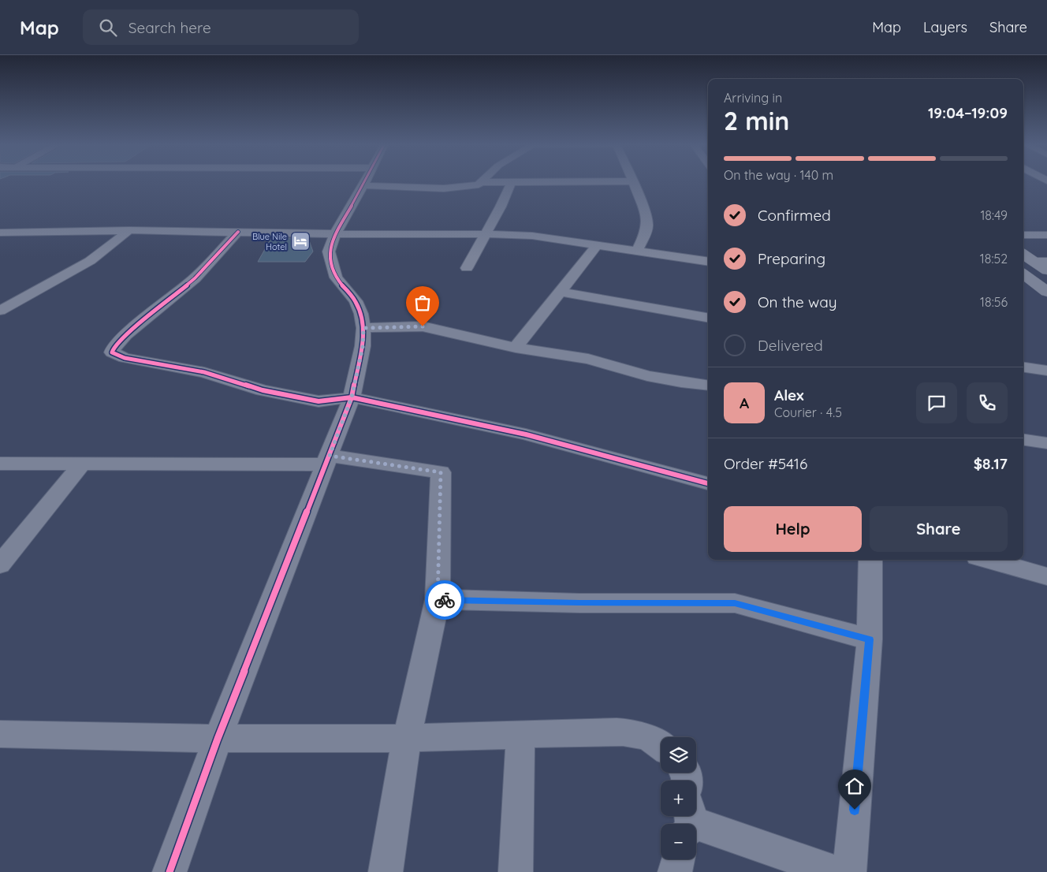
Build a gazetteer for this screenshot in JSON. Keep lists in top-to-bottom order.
{
  "places": {
    "hotel": ["Blue Nile Hotel"]
  },
  "page": {
    "header": "Map",
    "search": "Search here",
    "nav": ["Map", "Layers", "Share"],
    "heading": ["2 min", "Arriving in", "19:04–19:09"],
    "panel": [
      "Alex",
      "Courier · 4.5",
      "Order #5416",
      "$8.17"
    ],
    "bar": "On the way · 140 m",
    "list": [
      ["Confirmed", "18:49"],
      ["Preparing", "18:52"],
      ["On the way", "18:56"],
      "Delivered"
    ],
    "round": "A",
    "buttons": ["Help", "Share"],
    "map_buttons": ["+", "−"]
  }
}
